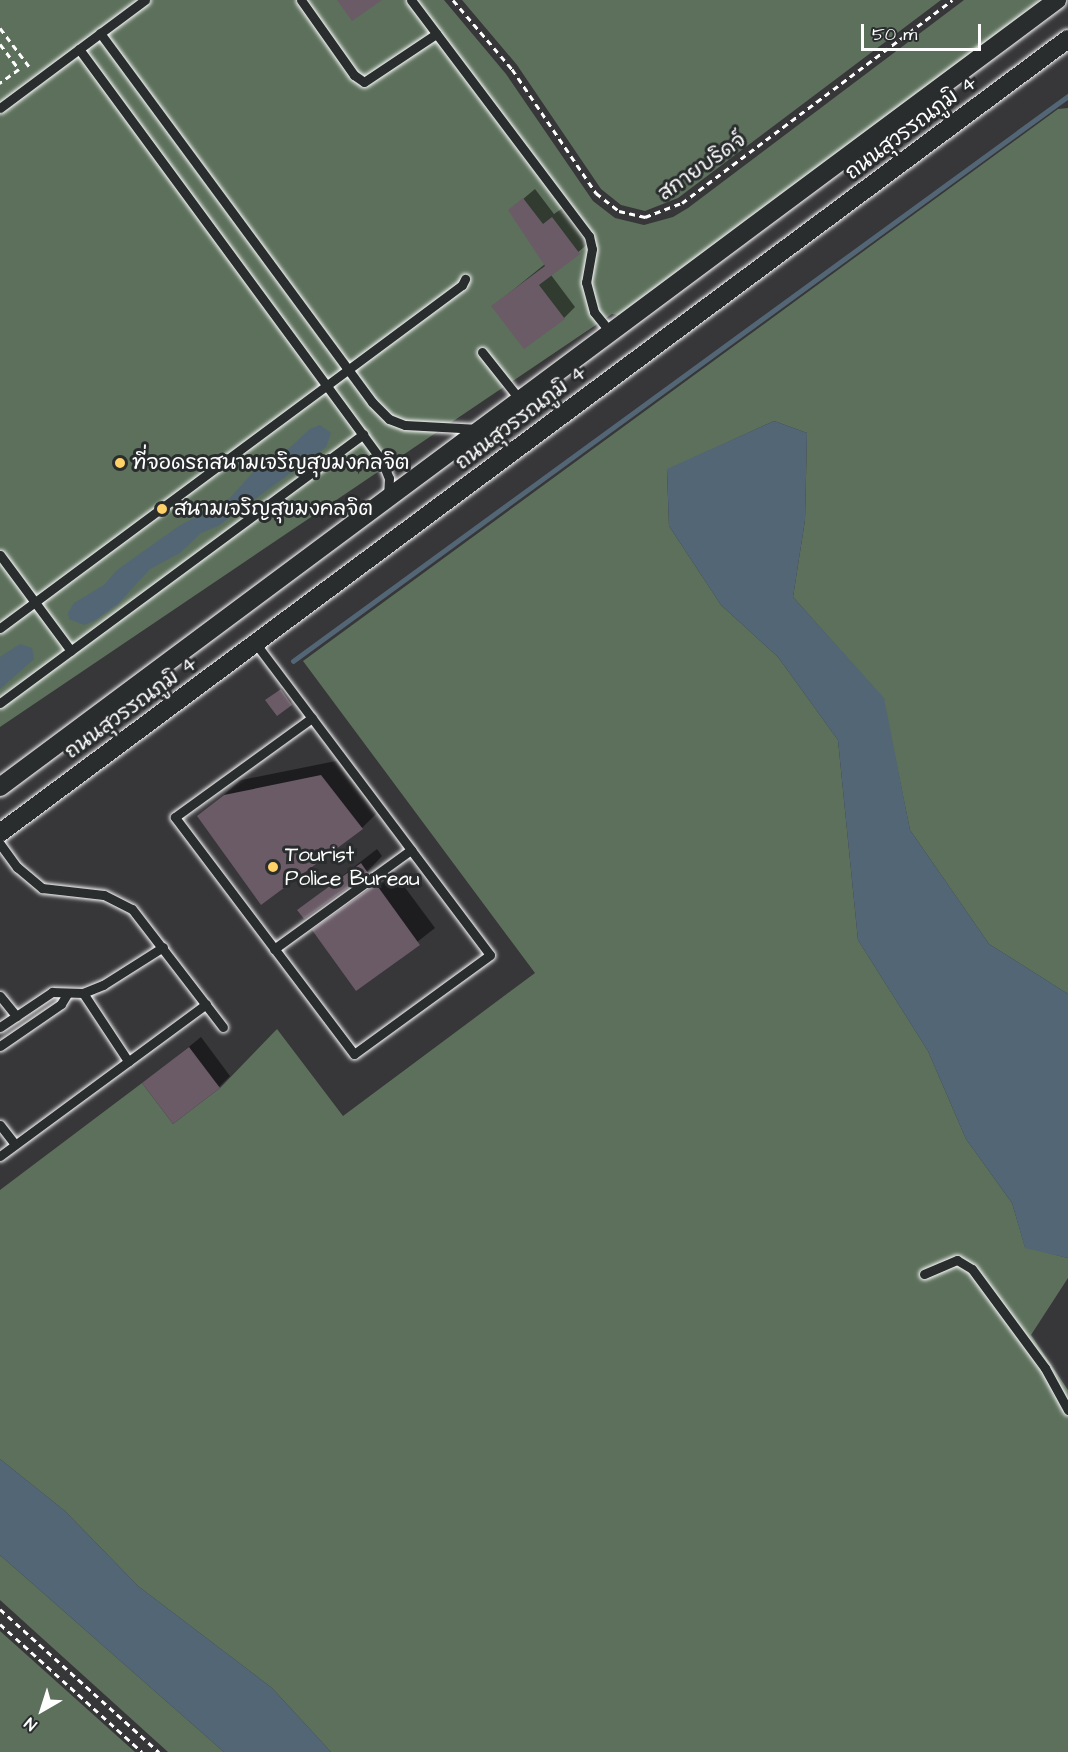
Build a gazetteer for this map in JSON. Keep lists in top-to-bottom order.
{
  "streets": {
    "street": ["ถนนสุวรรณภูมิ 4"],
    "path": ["สกายบริดจ์"]
  },
  "places": ["ที่จอดรถสนามเจริญสุขมงคลจิต", "สนามเจริญสุขมงคลจิต", "Tourist Police Bureau"],
  "scale_bar": "50 m",
  "north": "bottom left"
}
